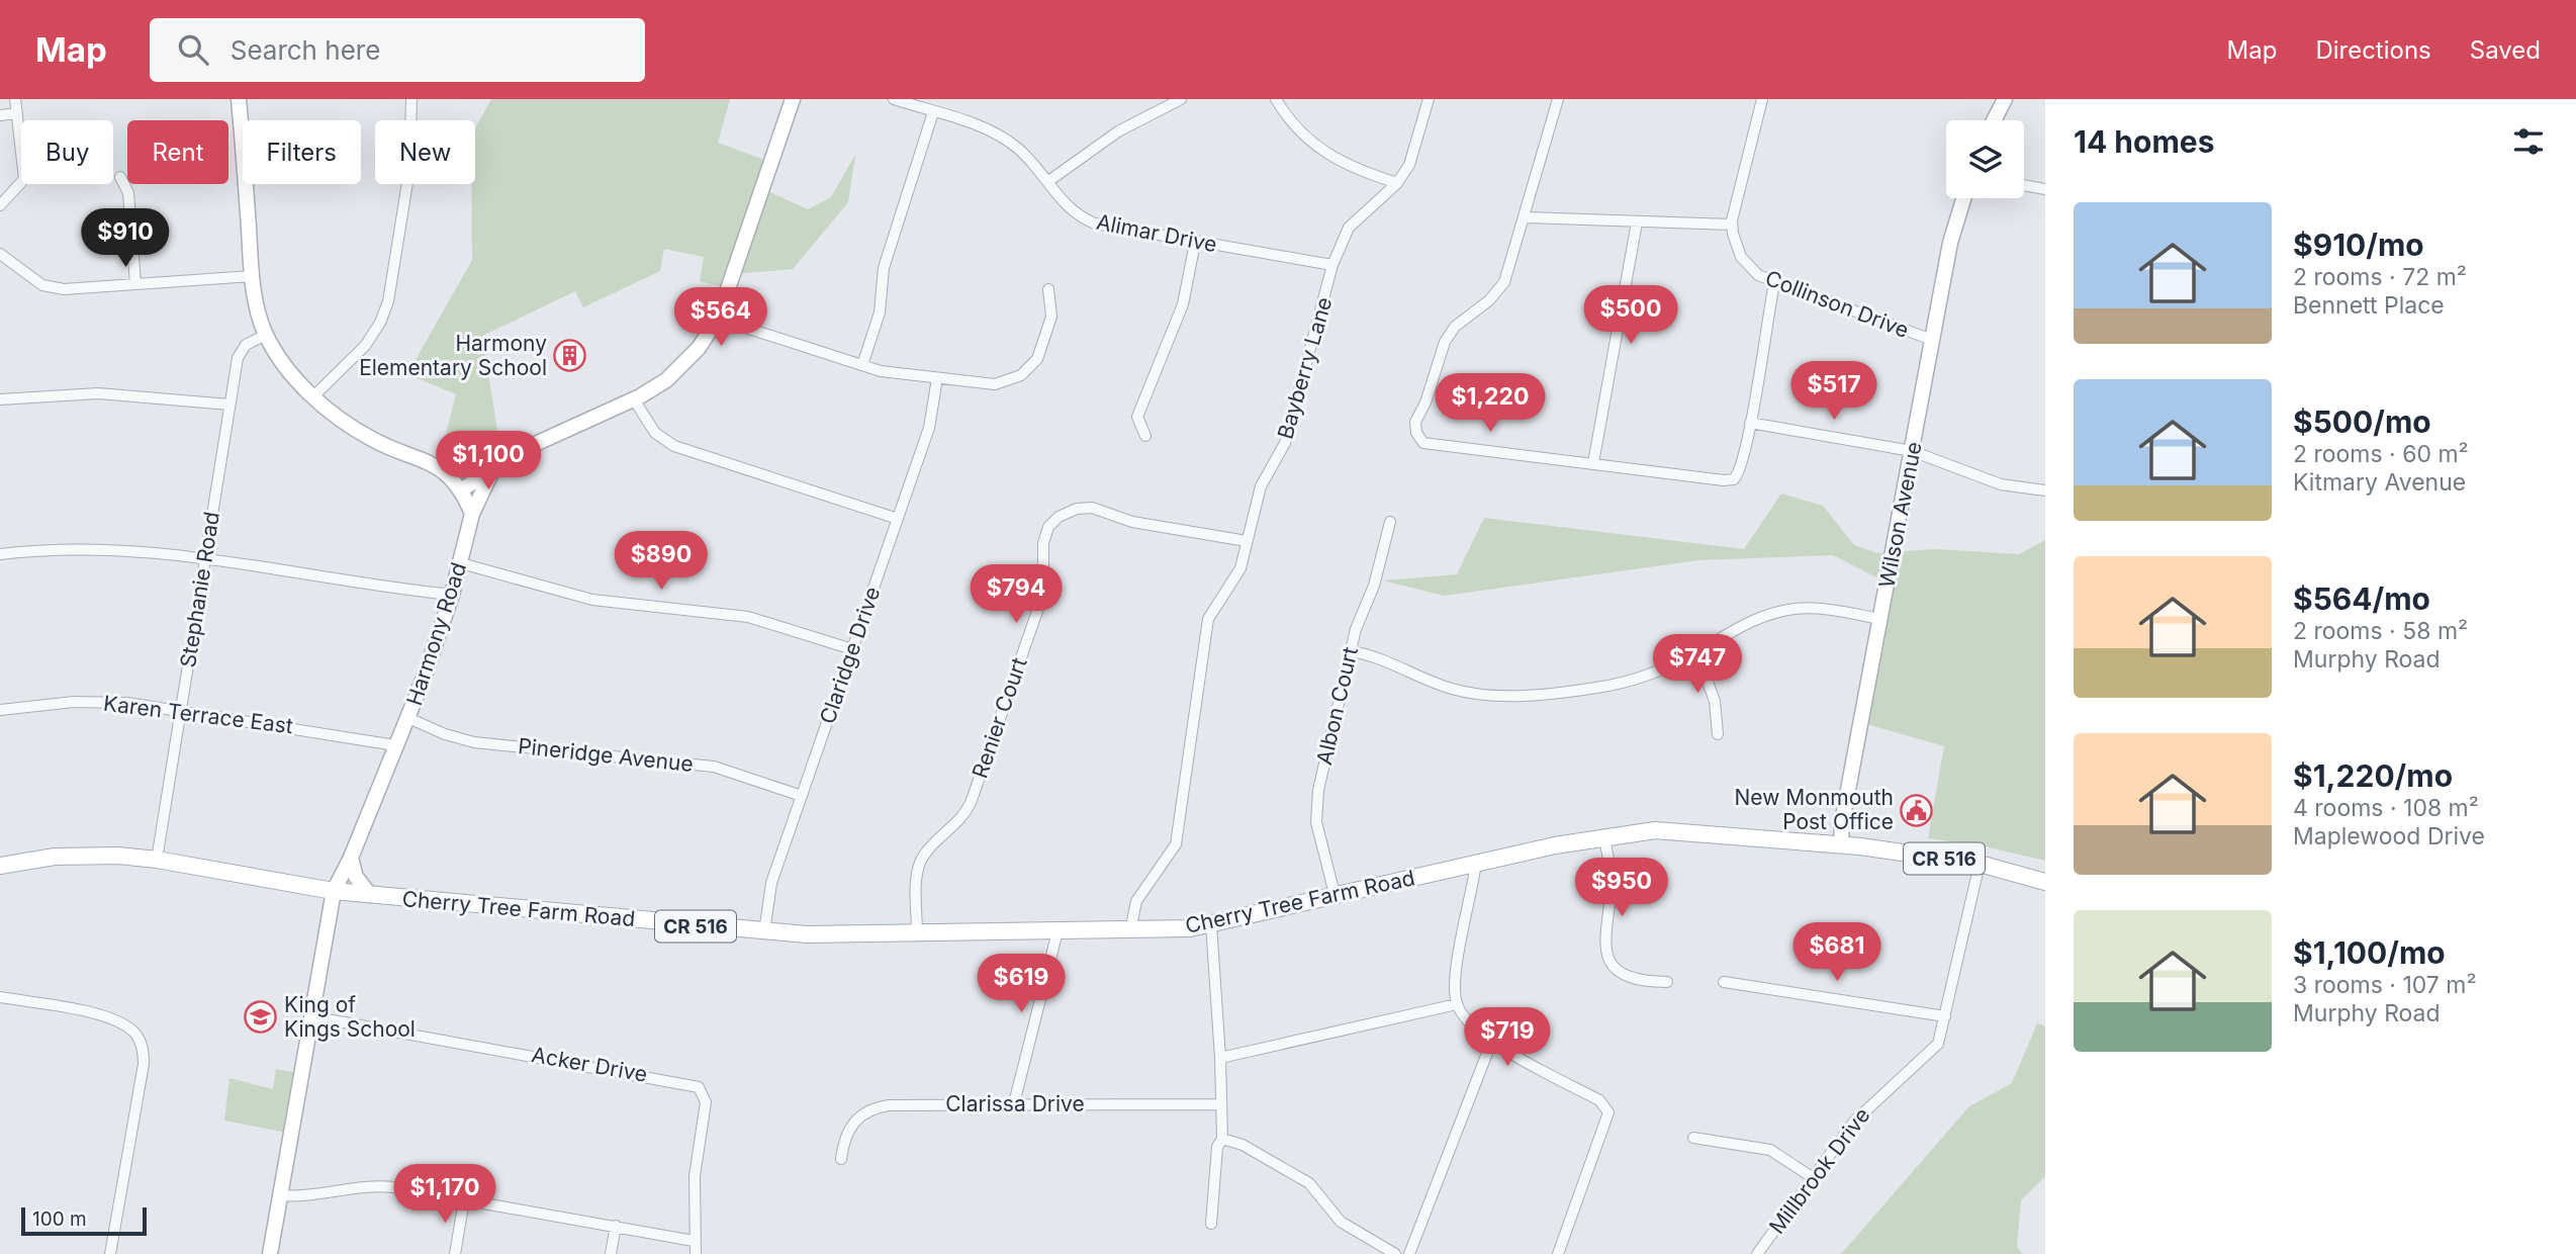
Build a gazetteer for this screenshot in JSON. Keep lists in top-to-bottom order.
{
  "streets": {
    "main road": ["CR 516", "Cherry Tree Farm Road"],
    "street": [
      "Alimar Drive",
      "Collinson Drive",
      "Bayberry Lane",
      "Wilson Avenue",
      "Stephanie Road",
      "Harmony Road",
      "Claridge Drive",
      "Albon Court",
      "Karen Terrace East",
      "Renier Court",
      "Pineridge Avenue",
      "Acker Drive",
      "Clarissa Drive",
      "Millbrook Drive"
    ]
  },
  "crossings": [
    ["Alimar Drive", "Bayberry Lane"],
    ["Collinson Drive", "Wilson Avenue"],
    ["Bayberry Lane", "Renier Court"],
    ["Bayberry Lane", "Cherry Tree Farm Road"],
    ["Wilson Avenue", "Cherry Tree Farm Road"],
    ["Stephanie Road", "Karen Terrace East"],
    ["Stephanie Road", "Cherry Tree Farm Road"],
    ["Harmony Road", "Karen Terrace East"],
    ["Harmony Road", "Pineridge Avenue"],
    ["Harmony Road", "Cherry Tree Farm Road"],
    ["Harmony Road", "Acker Drive"],
    ["Claridge Drive", "Pineridge Avenue"],
    ["Claridge Drive", "Cherry Tree Farm Road"],
    ["Albon Court", "Cherry Tree Farm Road"],
    ["Renier Court", "Cherry Tree Farm Road"],
    ["Cherry Tree Farm Road", "Millbrook Drive"]
  ],
  "places": {
    "building": ["Harmony Elementary School"],
    "public building": ["New Monmouth Post Office"],
    "school or university": ["King of Kings School"]
  },
  "scale_bar": "100 m",
  "page": {
    "header": "Map",
    "search": "Search here",
    "nav": ["Map", "Directions", "Saved"],
    "heading": "14 homes",
    "chip": [
      "Buy",
      "Rent",
      "Filters",
      "New"
    ],
    "list": [
      {
        "name": "$910/mo",
        "note": "2 rooms · 72 m² · Bennett Place"
      },
      {
        "name": "$500/mo",
        "note": "2 rooms · 60 m² · Kitmary Avenue"
      },
      {
        "name": "$564/mo",
        "note": "2 rooms · 58 m² · Murphy Road"
      },
      {
        "name": "$1,220/mo",
        "note": "4 rooms · 108 m² · Maplewood Drive"
      },
      {
        "name": "$1,100/mo",
        "note": "3 rooms · 107 m² · Murphy Road"
      }
    ],
    "price": [
      "$910",
      "$500",
      "$564",
      "$517",
      "$1,220",
      "$1,100",
      "$890",
      "$794",
      "$747",
      "$950",
      "$681",
      "$619",
      "$719",
      "$1,170"
    ],
    "scale": "100 m"
  }
}
